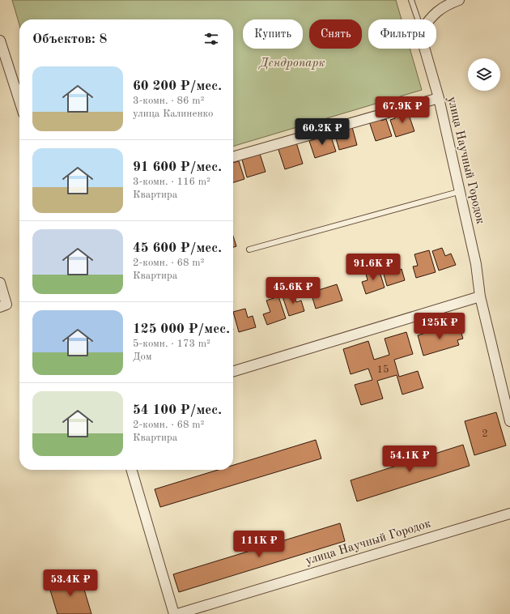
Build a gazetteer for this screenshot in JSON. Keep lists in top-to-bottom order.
{
  "streets": {
    "street": ["улица Научный Городок"]
  },
  "parks": ["Дендропарк"],
  "house_numbers": ["15", "2"],
  "page": {
    "chip": ["Купить", "Снять", "Фильтры"],
    "heading": "Объектов: 8",
    "list": [
      {
        "name": "60 200 ₽/мес.",
        "note": "3-комн. · 86 m² · улица Калиненко"
      },
      {
        "name": "91 600 ₽/мес.",
        "note": "3-комн. · 116 m² · Квартира"
      },
      {
        "name": "45 600 ₽/мес.",
        "note": "2-комн. · 68 m² · Квартира"
      },
      {
        "name": "125 000 ₽/мес.",
        "note": "5-комн. · 173 m² · Дом"
      },
      {
        "name": "54 100 ₽/мес.",
        "note": "2-комн. · 68 m² · Квартира"
      }
    ],
    "price": [
      "67.9K ₽",
      "60.2K ₽",
      "91.6K ₽",
      "45.6K ₽",
      "125K ₽",
      "54.1K ₽",
      "111K ₽",
      "53.4K ₽"
    ]
  }
}
